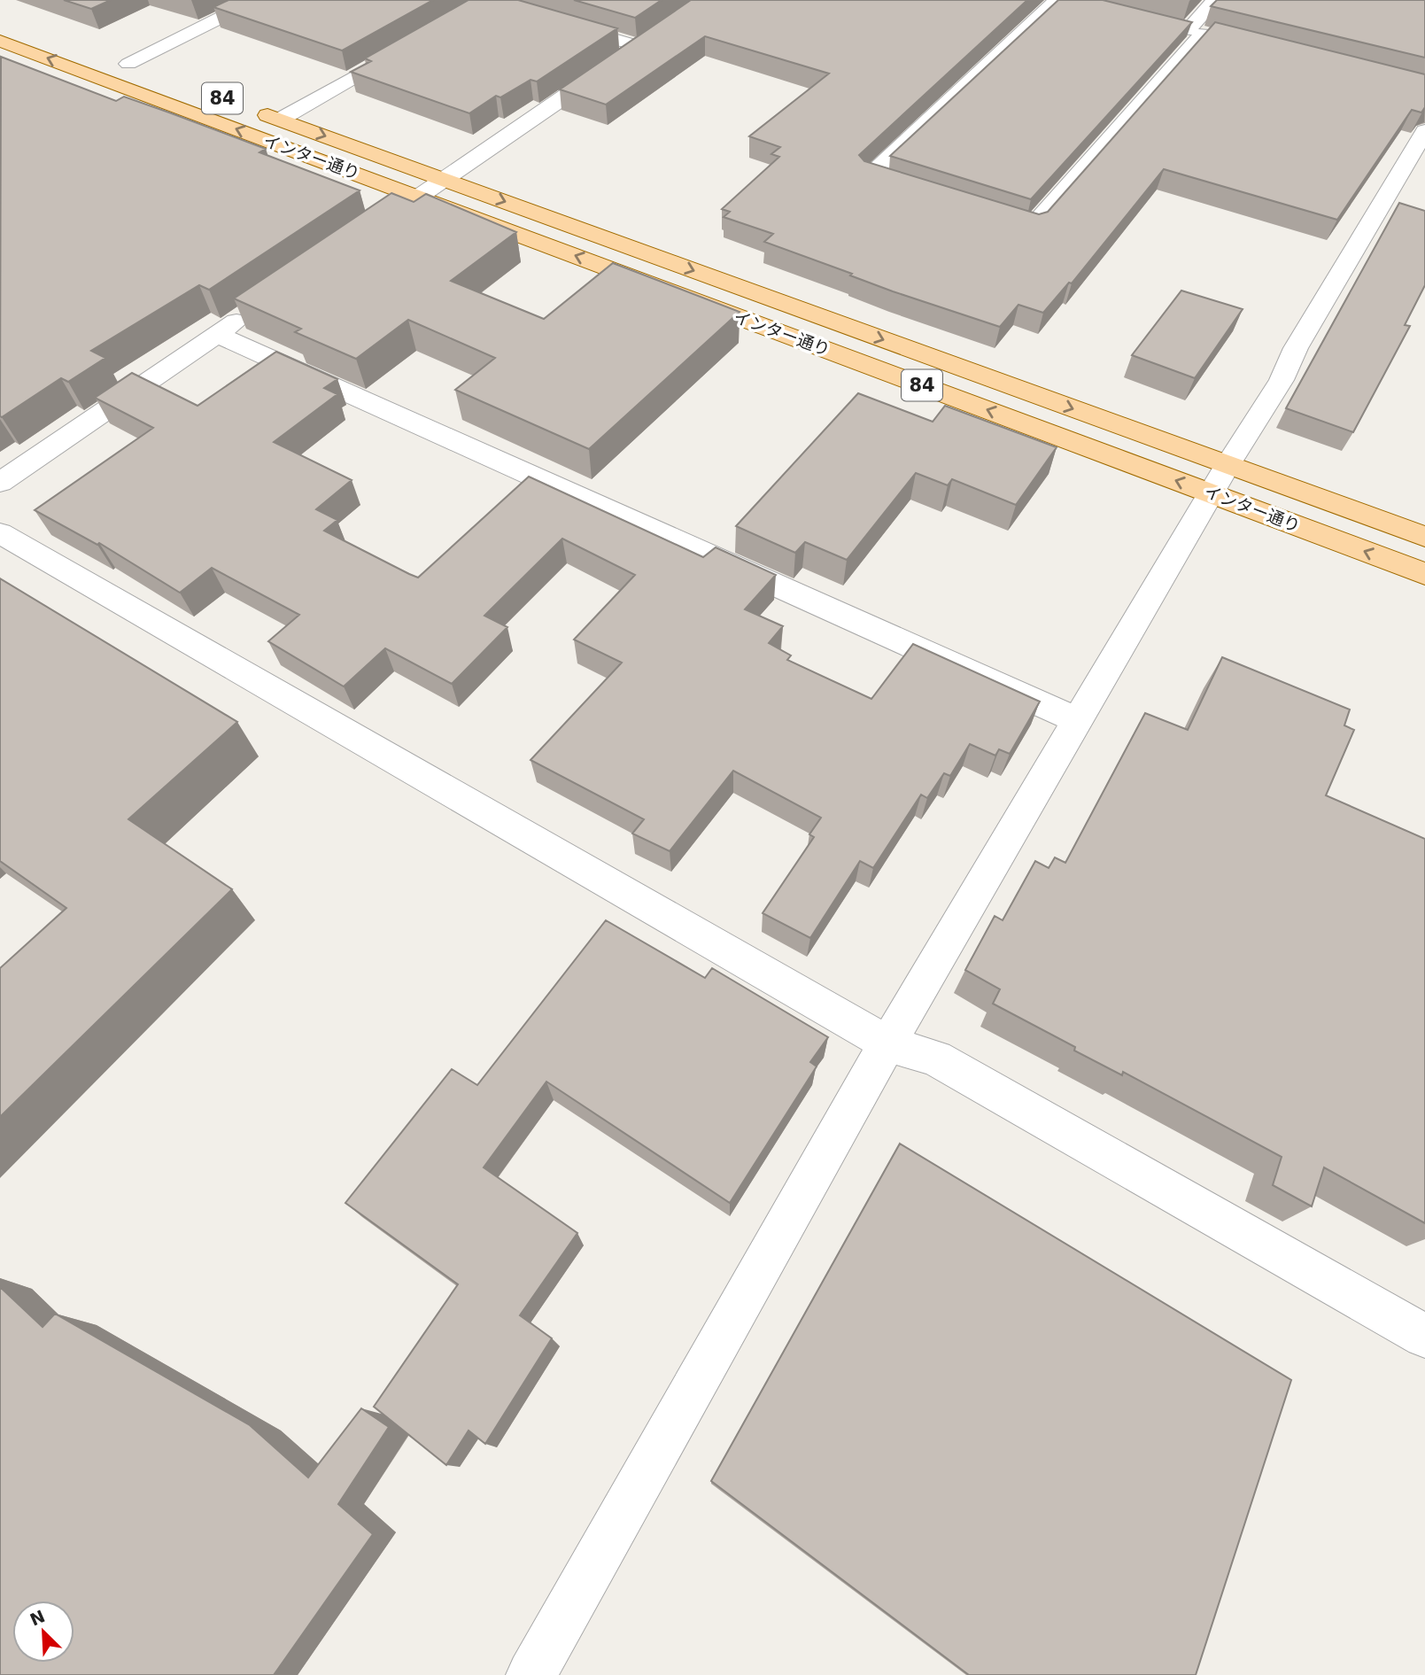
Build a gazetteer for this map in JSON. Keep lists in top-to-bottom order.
{
  "streets": {
    "main road": ["84", "インター通り"]
  },
  "north": "top left"
}
